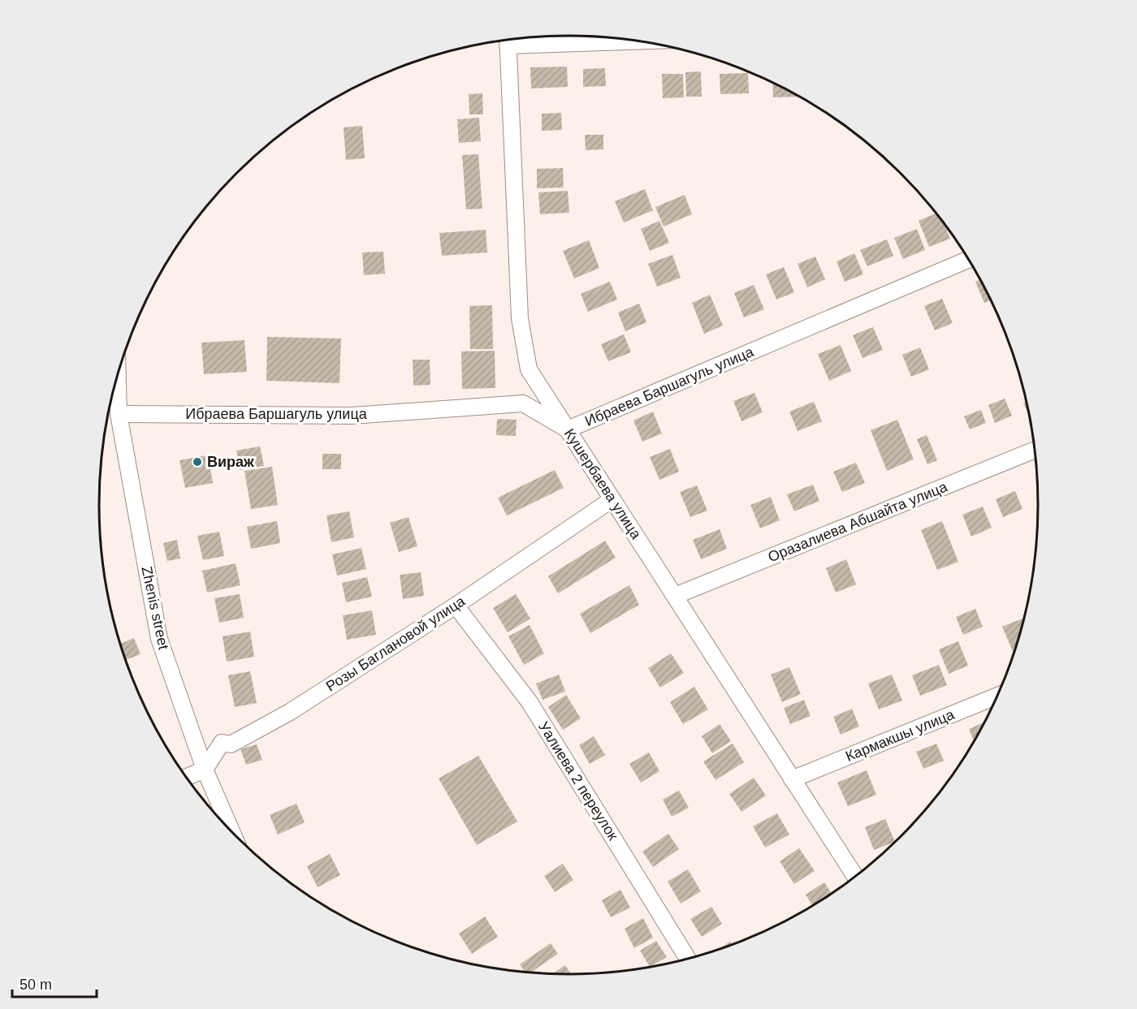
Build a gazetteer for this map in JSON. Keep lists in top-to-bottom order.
{
  "streets": {
    "street": [
      "Ибраева Баршагуль улица",
      "Кушербаева улица",
      "Оразалиева Абшайта улица",
      "Zhenis street",
      "Розы Баглановой улица",
      "Кармакшы улица",
      "Уалиева 2 переулок"
    ]
  },
  "crossings": [
    ["Ибраева Баршагуль улица", "Кушербаева улица"],
    ["Ибраева Баршагуль улица", "Zhenis street"],
    ["Кушербаева улица", "Оразалиева Абшайта улица"],
    ["Кушербаева улица", "Розы Баглановой улица"],
    ["Кушербаева улица", "Кармакшы улица"],
    ["Zhenis street", "Розы Баглановой улица"],
    ["Розы Баглановой улица", "Уалиева 2 переулок"]
  ],
  "places": ["Вираж"],
  "scale_bar": "50 m"
}
